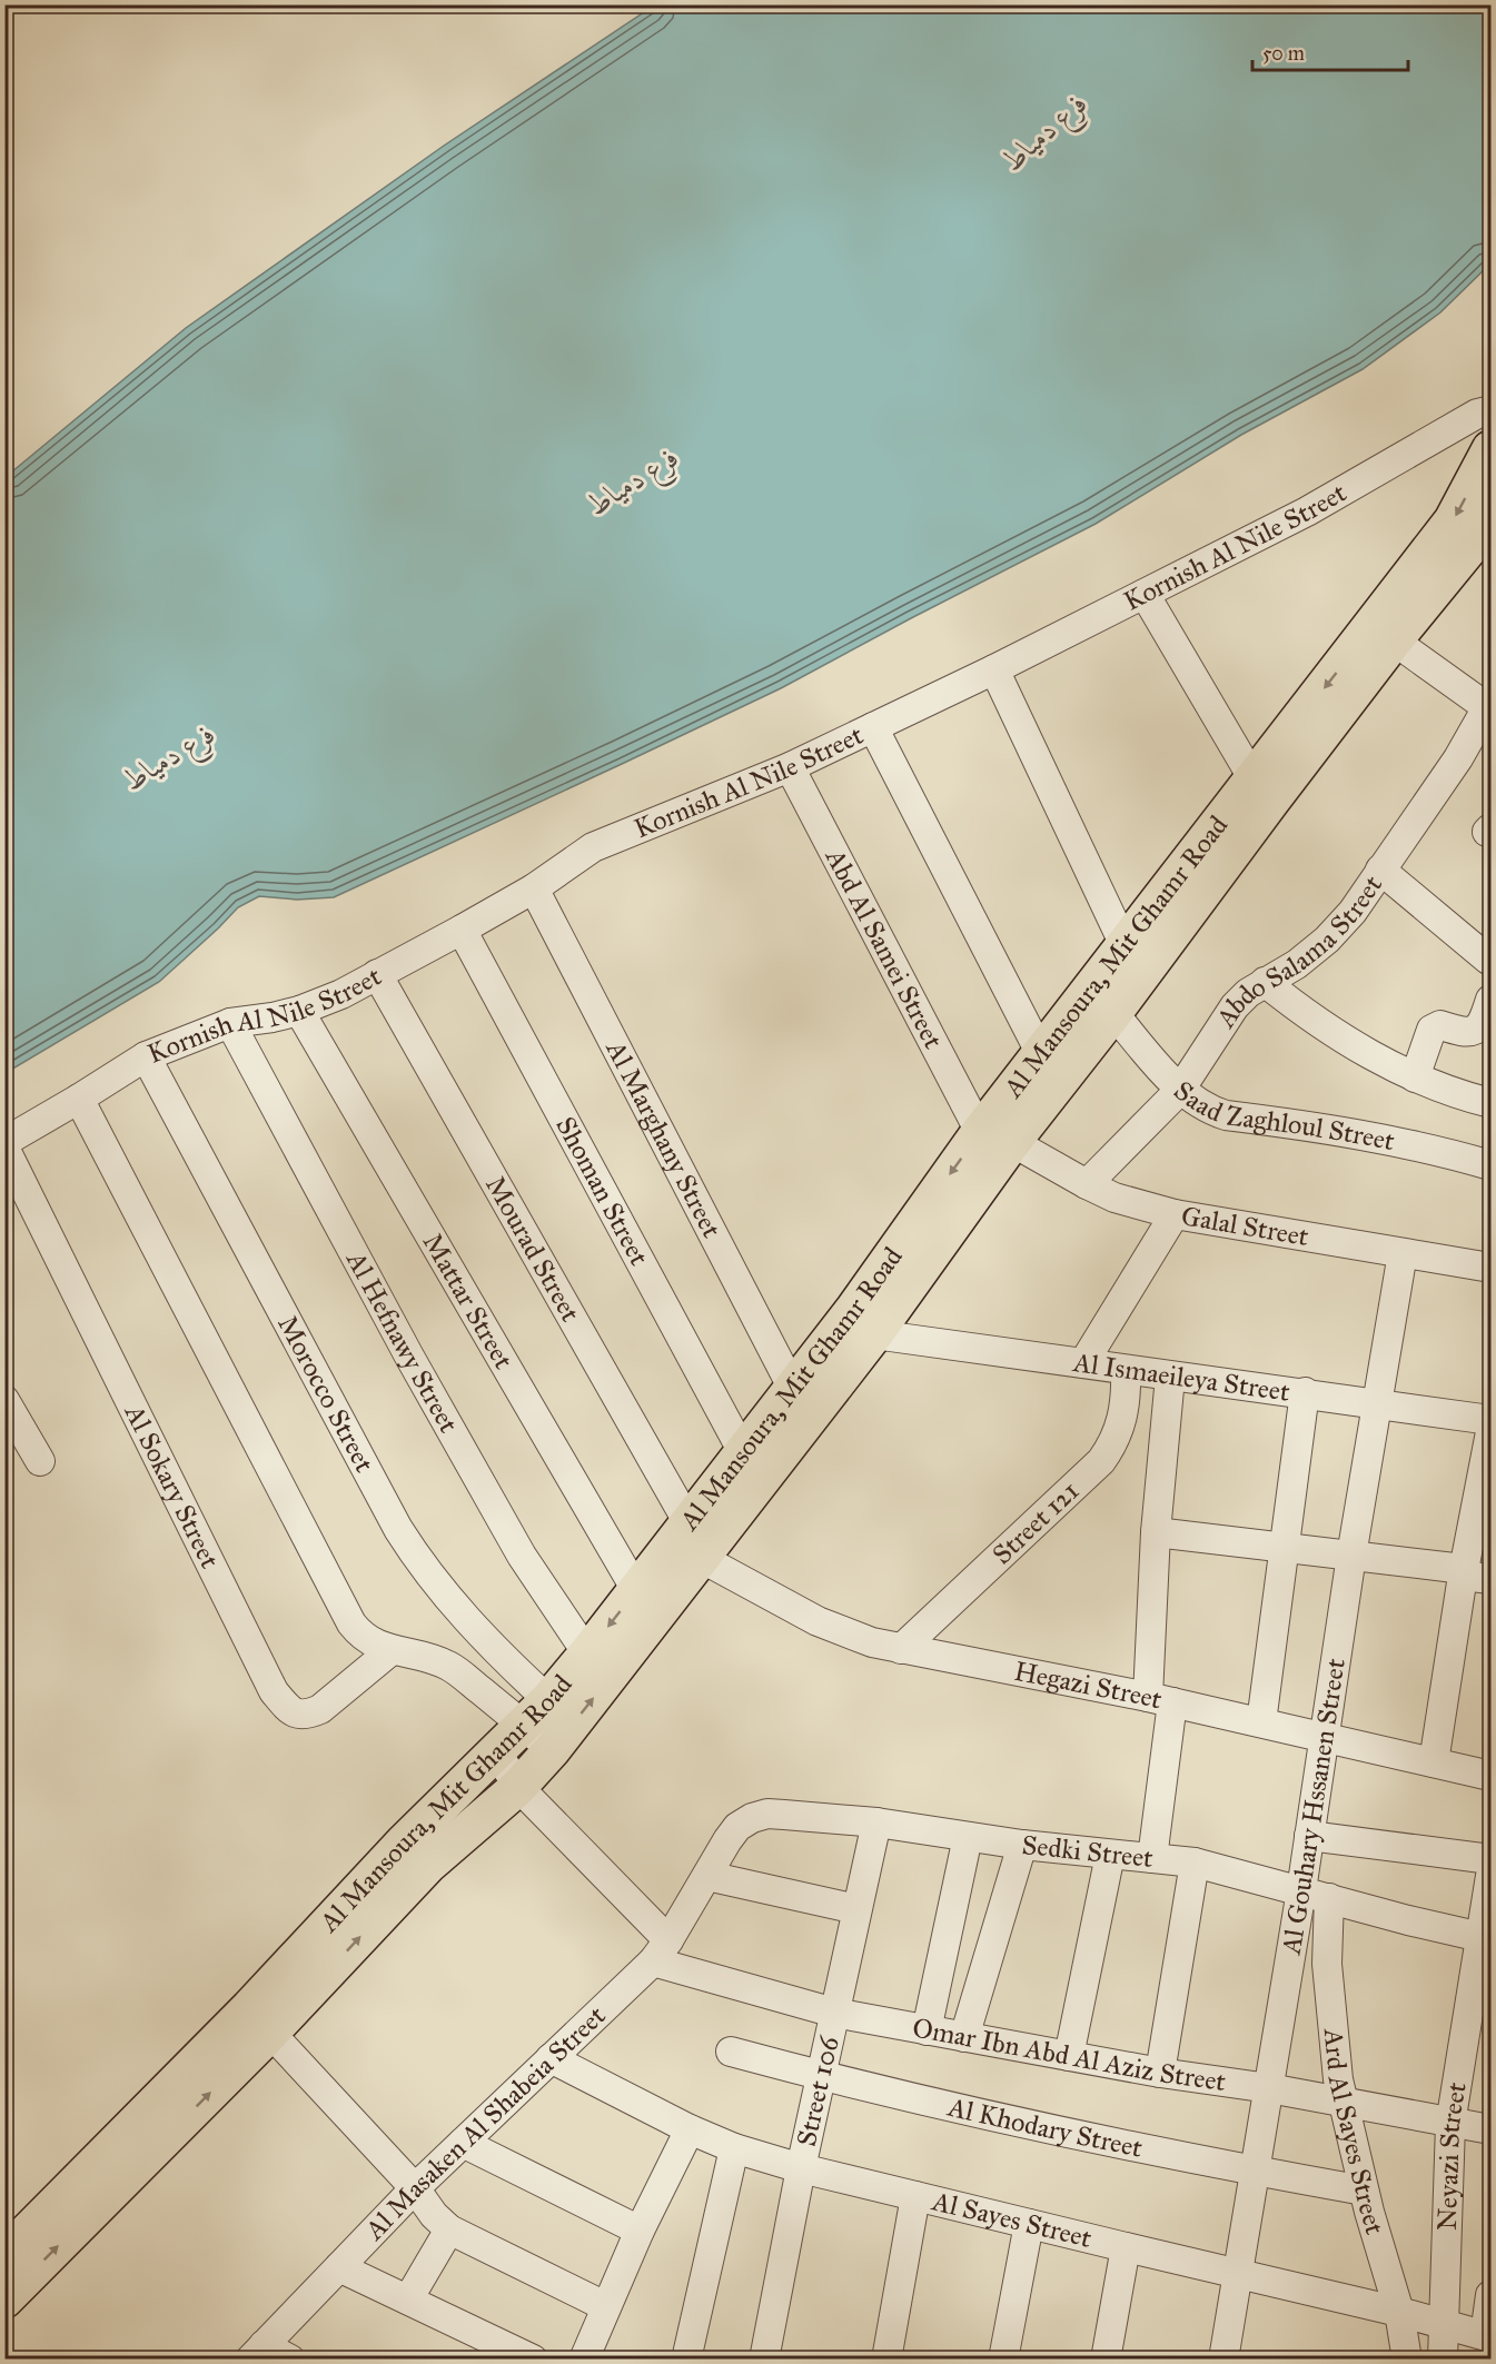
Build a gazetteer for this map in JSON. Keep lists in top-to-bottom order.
{
  "streets": {
    "main road": ["Al Mansoura, Mit Ghamr Road"],
    "street": [
      "Kornish Al Nile Street",
      "Abd Al Samei Street",
      "Abdo Salama Street",
      "Saad Zaghloul Street",
      "Al Marghany Street",
      "Shoman Street",
      "Galal Street",
      "Mourad Street",
      "Mattar Street",
      "Al Hefnawy Street",
      "Al Ismaeileya Street",
      "Morocco Street",
      "Al Sokary Street",
      "Street 121",
      "Hegazi Street",
      "Al Gouhary Hssanen Street",
      "Sedki Street",
      "Omar Ibn Abd Al Aziz Street",
      "Street 106",
      "Al Masaken Al Shabeia Street",
      "Al Khodary Street",
      "Ard Al Sayes Street",
      "Neyazi Street",
      "Al Sayes Street"
    ]
  },
  "crossings": [
    ["Kornish Al Nile Street", "Abd Al Samei Street"],
    ["Kornish Al Nile Street", "Al Marghany Street"],
    ["Kornish Al Nile Street", "Shoman Street"],
    ["Kornish Al Nile Street", "Mourad Street"],
    ["Kornish Al Nile Street", "Mattar Street"],
    ["Kornish Al Nile Street", "Al Hefnawy Street"],
    ["Kornish Al Nile Street", "Morocco Street"],
    ["Kornish Al Nile Street", "Al Sokary Street"],
    ["Abd Al Samei Street", "Al Mansoura, Mit Ghamr Road"],
    ["Abd Al Samei Street", "Galal Street"],
    ["Abdo Salama Street", "Saad Zaghloul Street"],
    ["Abdo Salama Street", "Galal Street"],
    ["Al Mansoura, Mit Ghamr Road", "Saad Zaghloul Street"],
    ["Al Mansoura, Mit Ghamr Road", "Al Marghany Street"],
    ["Al Mansoura, Mit Ghamr Road", "Shoman Street"],
    ["Al Mansoura, Mit Ghamr Road", "Galal Street"],
    ["Al Mansoura, Mit Ghamr Road", "Mourad Street"],
    ["Al Mansoura, Mit Ghamr Road", "Mattar Street"],
    ["Al Mansoura, Mit Ghamr Road", "Al Hefnawy Street"],
    ["Al Mansoura, Mit Ghamr Road", "Al Ismaeileya Street"],
    ["Al Mansoura, Mit Ghamr Road", "Morocco Street"],
    ["Al Mansoura, Mit Ghamr Road", "Hegazi Street"],
    ["Galal Street", "Al Gouhary Hssanen Street"],
    ["Al Ismaeileya Street", "Street 121"],
    ["Al Ismaeileya Street", "Al Gouhary Hssanen Street"],
    ["Street 121", "Hegazi Street"],
    ["Hegazi Street", "Al Gouhary Hssanen Street"],
    ["Al Gouhary Hssanen Street", "Sedki Street"],
    ["Al Gouhary Hssanen Street", "Omar Ibn Abd Al Aziz Street"],
    ["Al Gouhary Hssanen Street", "Al Khodary Street"],
    ["Al Gouhary Hssanen Street", "Ard Al Sayes Street"],
    ["Al Gouhary Hssanen Street", "Al Sayes Street"],
    ["Sedki Street", "Street 106"],
    ["Sedki Street", "Al Masaken Al Shabeia Street"],
    ["Sedki Street", "Ard Al Sayes Street"],
    ["Sedki Street", "Neyazi Street"],
    ["Omar Ibn Abd Al Aziz Street", "Street 106"],
    ["Omar Ibn Abd Al Aziz Street", "Al Masaken Al Shabeia Street"],
    ["Omar Ibn Abd Al Aziz Street", "Ard Al Sayes Street"],
    ["Omar Ibn Abd Al Aziz Street", "Neyazi Street"],
    ["Street 106", "Al Khodary Street"],
    ["Street 106", "Al Sayes Street"],
    ["Al Masaken Al Shabeia Street", "Al Sayes Street"],
    ["Al Khodary Street", "Ard Al Sayes Street"],
    ["Ard Al Sayes Street", "Al Sayes Street"],
    ["Neyazi Street", "Al Sayes Street"]
  ],
  "water": ["فرع دمياط"],
  "scale_bar": "50 m"
}
